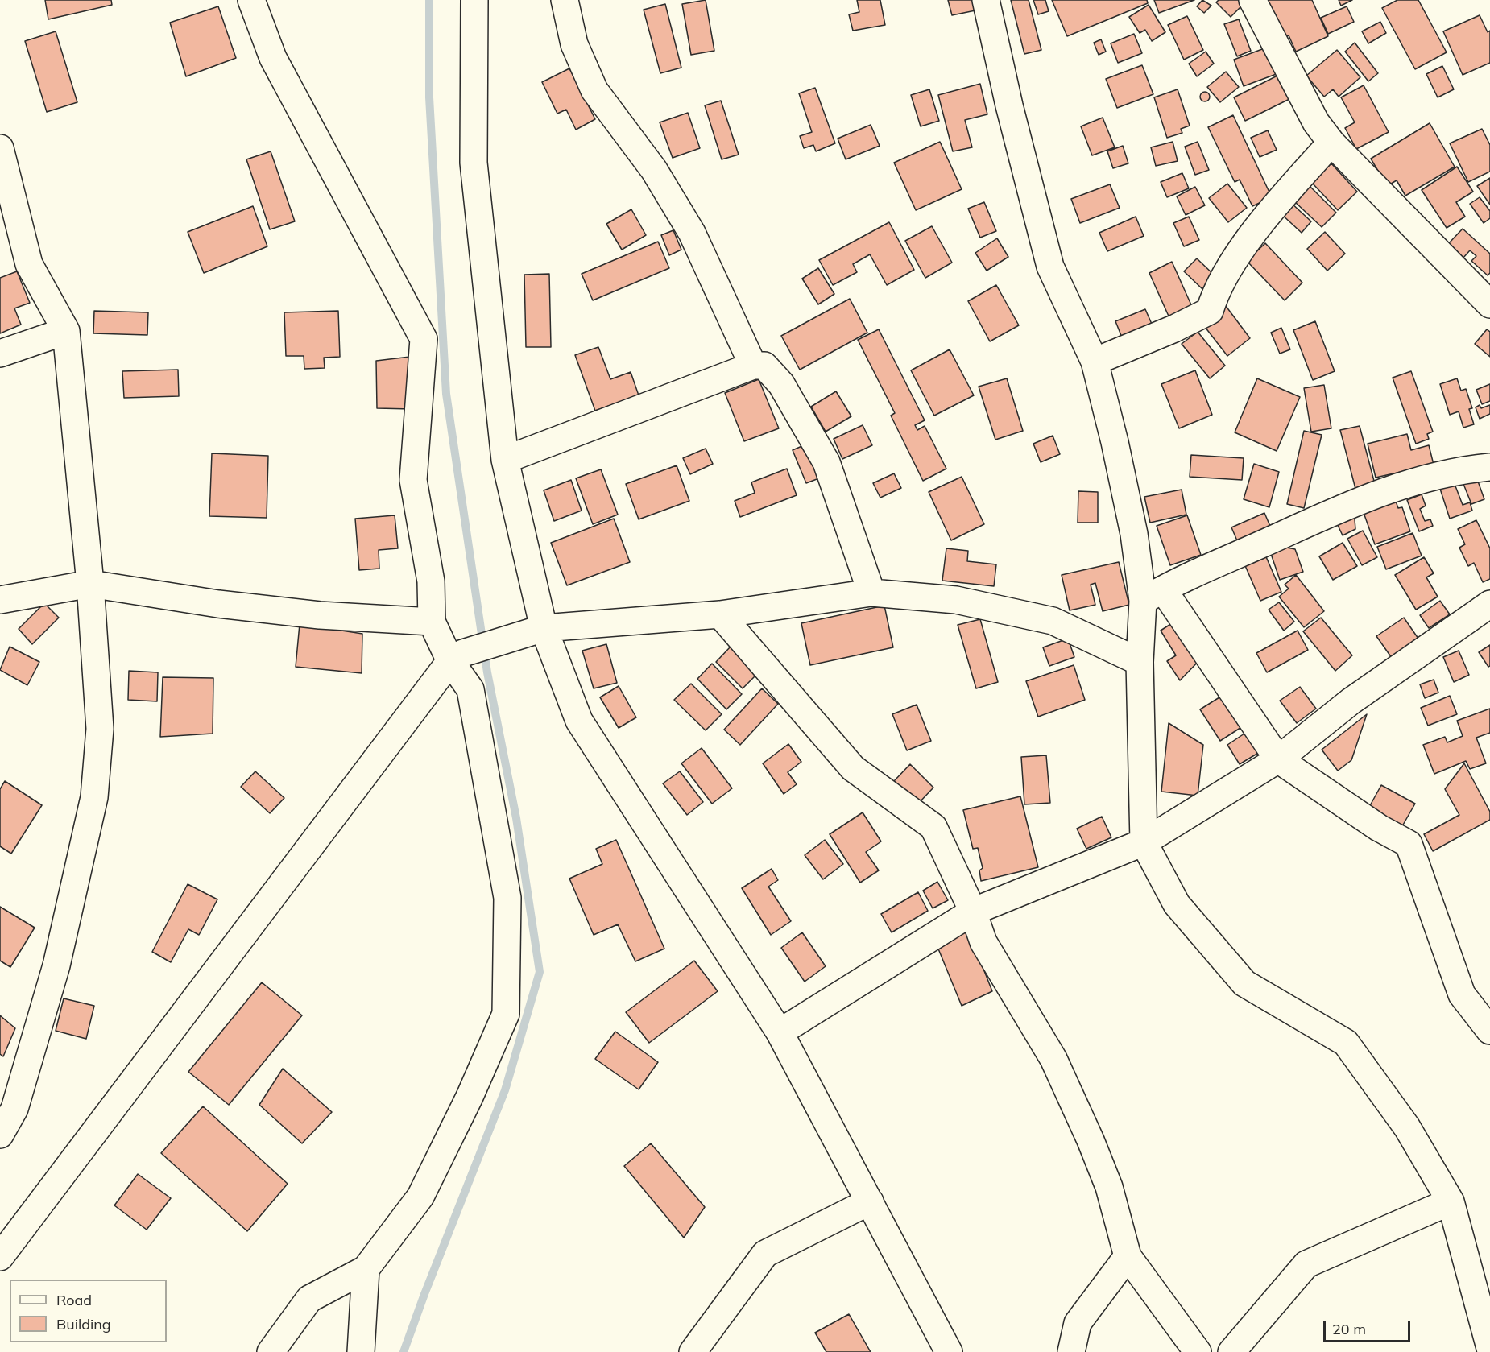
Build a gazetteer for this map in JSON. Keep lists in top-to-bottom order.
{
  "legend": ["Road", "Building"],
  "scale_bar": "20 m"
}
